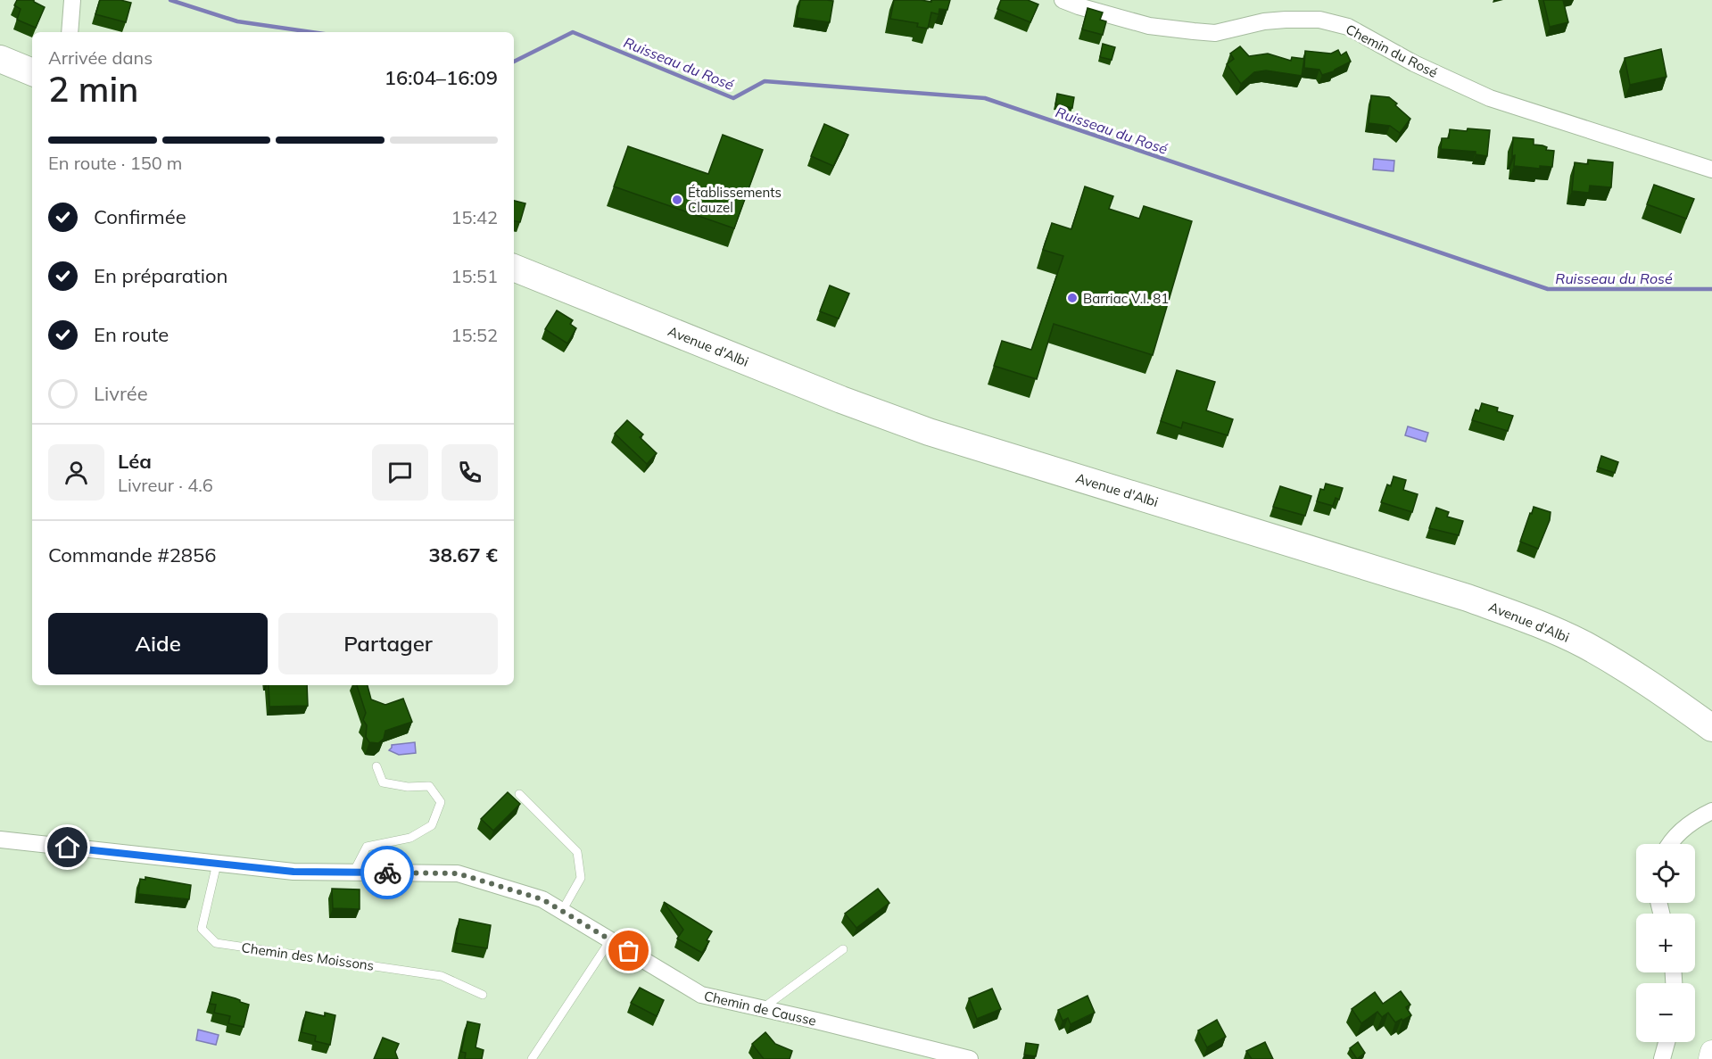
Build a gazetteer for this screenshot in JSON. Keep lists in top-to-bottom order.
{
  "streets": {
    "main road": ["Avenue d'Albi"],
    "street": ["Chemin du Rosé", "Chemin de Causse"],
    "lane": ["Chemin des Moissons"]
  },
  "crossings": [
    ["Chemin des Moissons", "Chemin de Causse"]
  ],
  "water": ["Ruisseau du Rosé"],
  "places": ["Établissements Clauzel", "Barriac V.I. 81"],
  "page": {
    "heading": ["2 min", "Arrivée dans", "16:04–16:09"],
    "panel": [
      "Léa",
      "Livreur · 4.6",
      "Commande #2856",
      "38.67 €"
    ],
    "bar": "En route · 150 m",
    "list": [
      ["Confirmée", "15:42"],
      ["En préparation", "15:51"],
      ["En route", "15:52"],
      "Livrée"
    ],
    "buttons": ["Aide", "Partager"],
    "map_buttons": ["+", "−"]
  }
}
